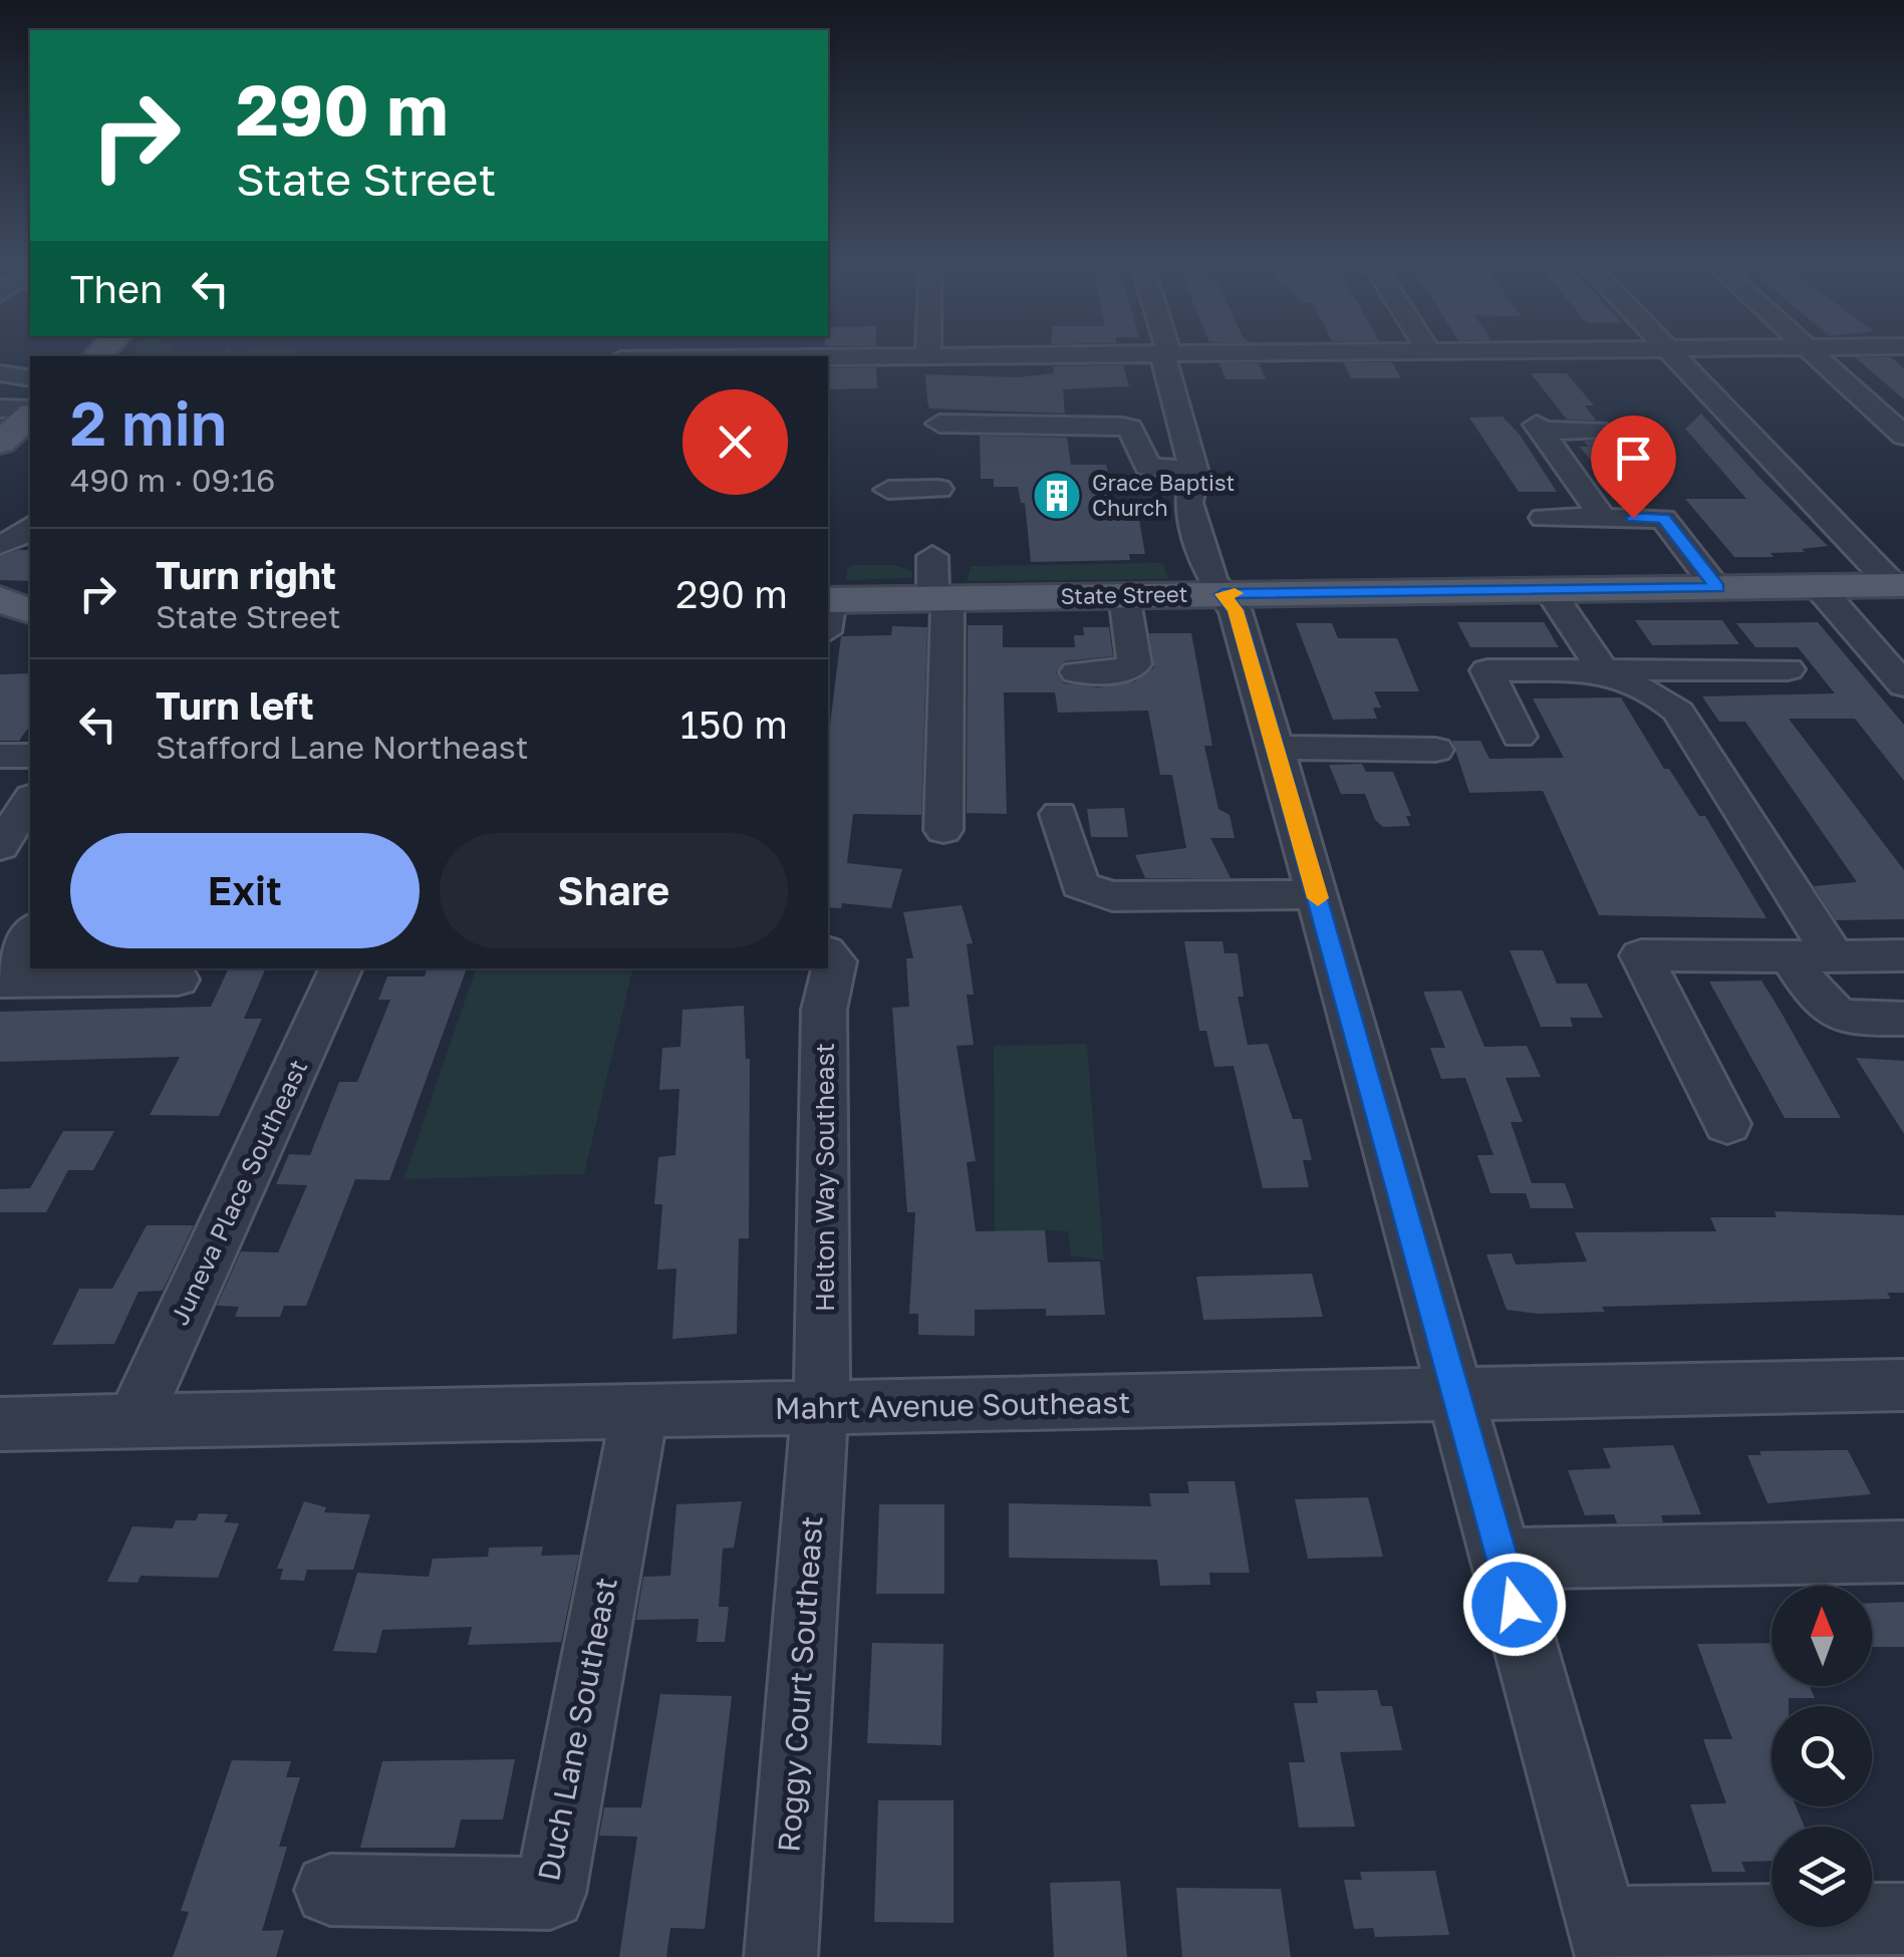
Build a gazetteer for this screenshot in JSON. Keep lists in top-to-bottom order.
{
  "streets": {
    "main road": ["State Street"],
    "street": [
      "Helton Way Southeast",
      "Juneva Place Southeast",
      "Mahrt Avenue Southeast",
      "Roggy Court Southeast",
      "Duch Lane Southeast"
    ]
  },
  "crossings": [
    ["Helton Way Southeast", "Mahrt Avenue Southeast"],
    ["Helton Way Southeast", "Roggy Court Southeast"],
    ["Juneva Place Southeast", "Mahrt Avenue Southeast"],
    ["Mahrt Avenue Southeast", "Roggy Court Southeast"],
    ["Mahrt Avenue Southeast", "Duch Lane Southeast"]
  ],
  "places": {
    "building": ["Grace Baptist Church"]
  },
  "north": "top",
  "page": {
    "turn": ["290 m", "State Street"],
    "then": "Then",
    "heading": ["2 min", "490 m · 09:16"],
    "list": [
      {
        "name": "Turn right",
        "note": "State Street",
        "value": "290 m"
      },
      {
        "name": "Turn left",
        "note": "Stafford Lane Northeast",
        "value": "150 m"
      }
    ],
    "buttons": ["Exit", "Share"]
  }
}
